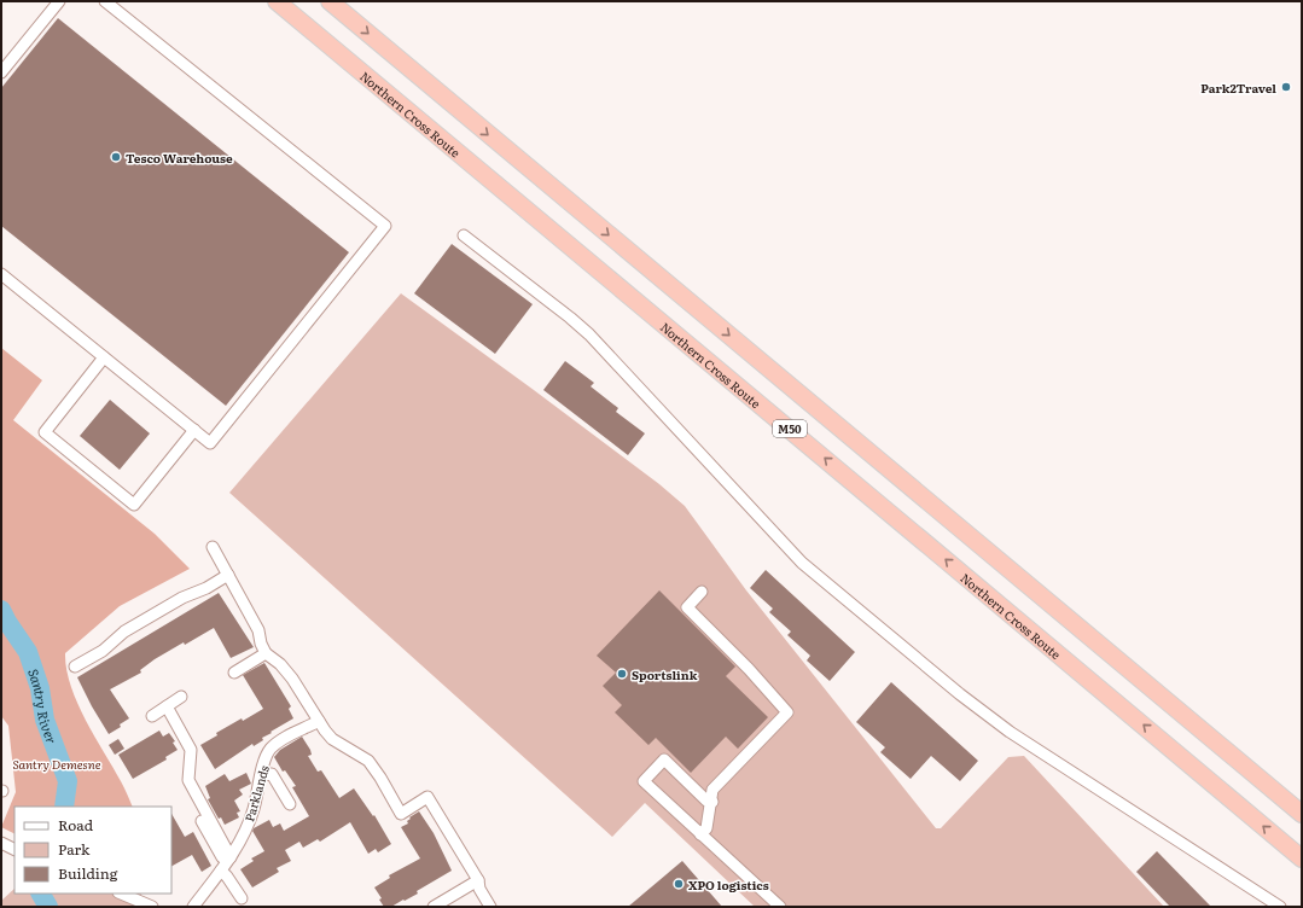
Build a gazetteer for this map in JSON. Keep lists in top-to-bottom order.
{
  "streets": {
    "highway": ["Northern Cross Route", "M50"],
    "street": ["Parklands"]
  },
  "water": ["Santry River"],
  "parks": ["Santry Demesne"],
  "places": [
    "Park2Travel",
    "Tesco Warehouse",
    "Sportslink",
    "XPO logistics"
  ],
  "legend": ["Road", "Park", "Building"]
}
